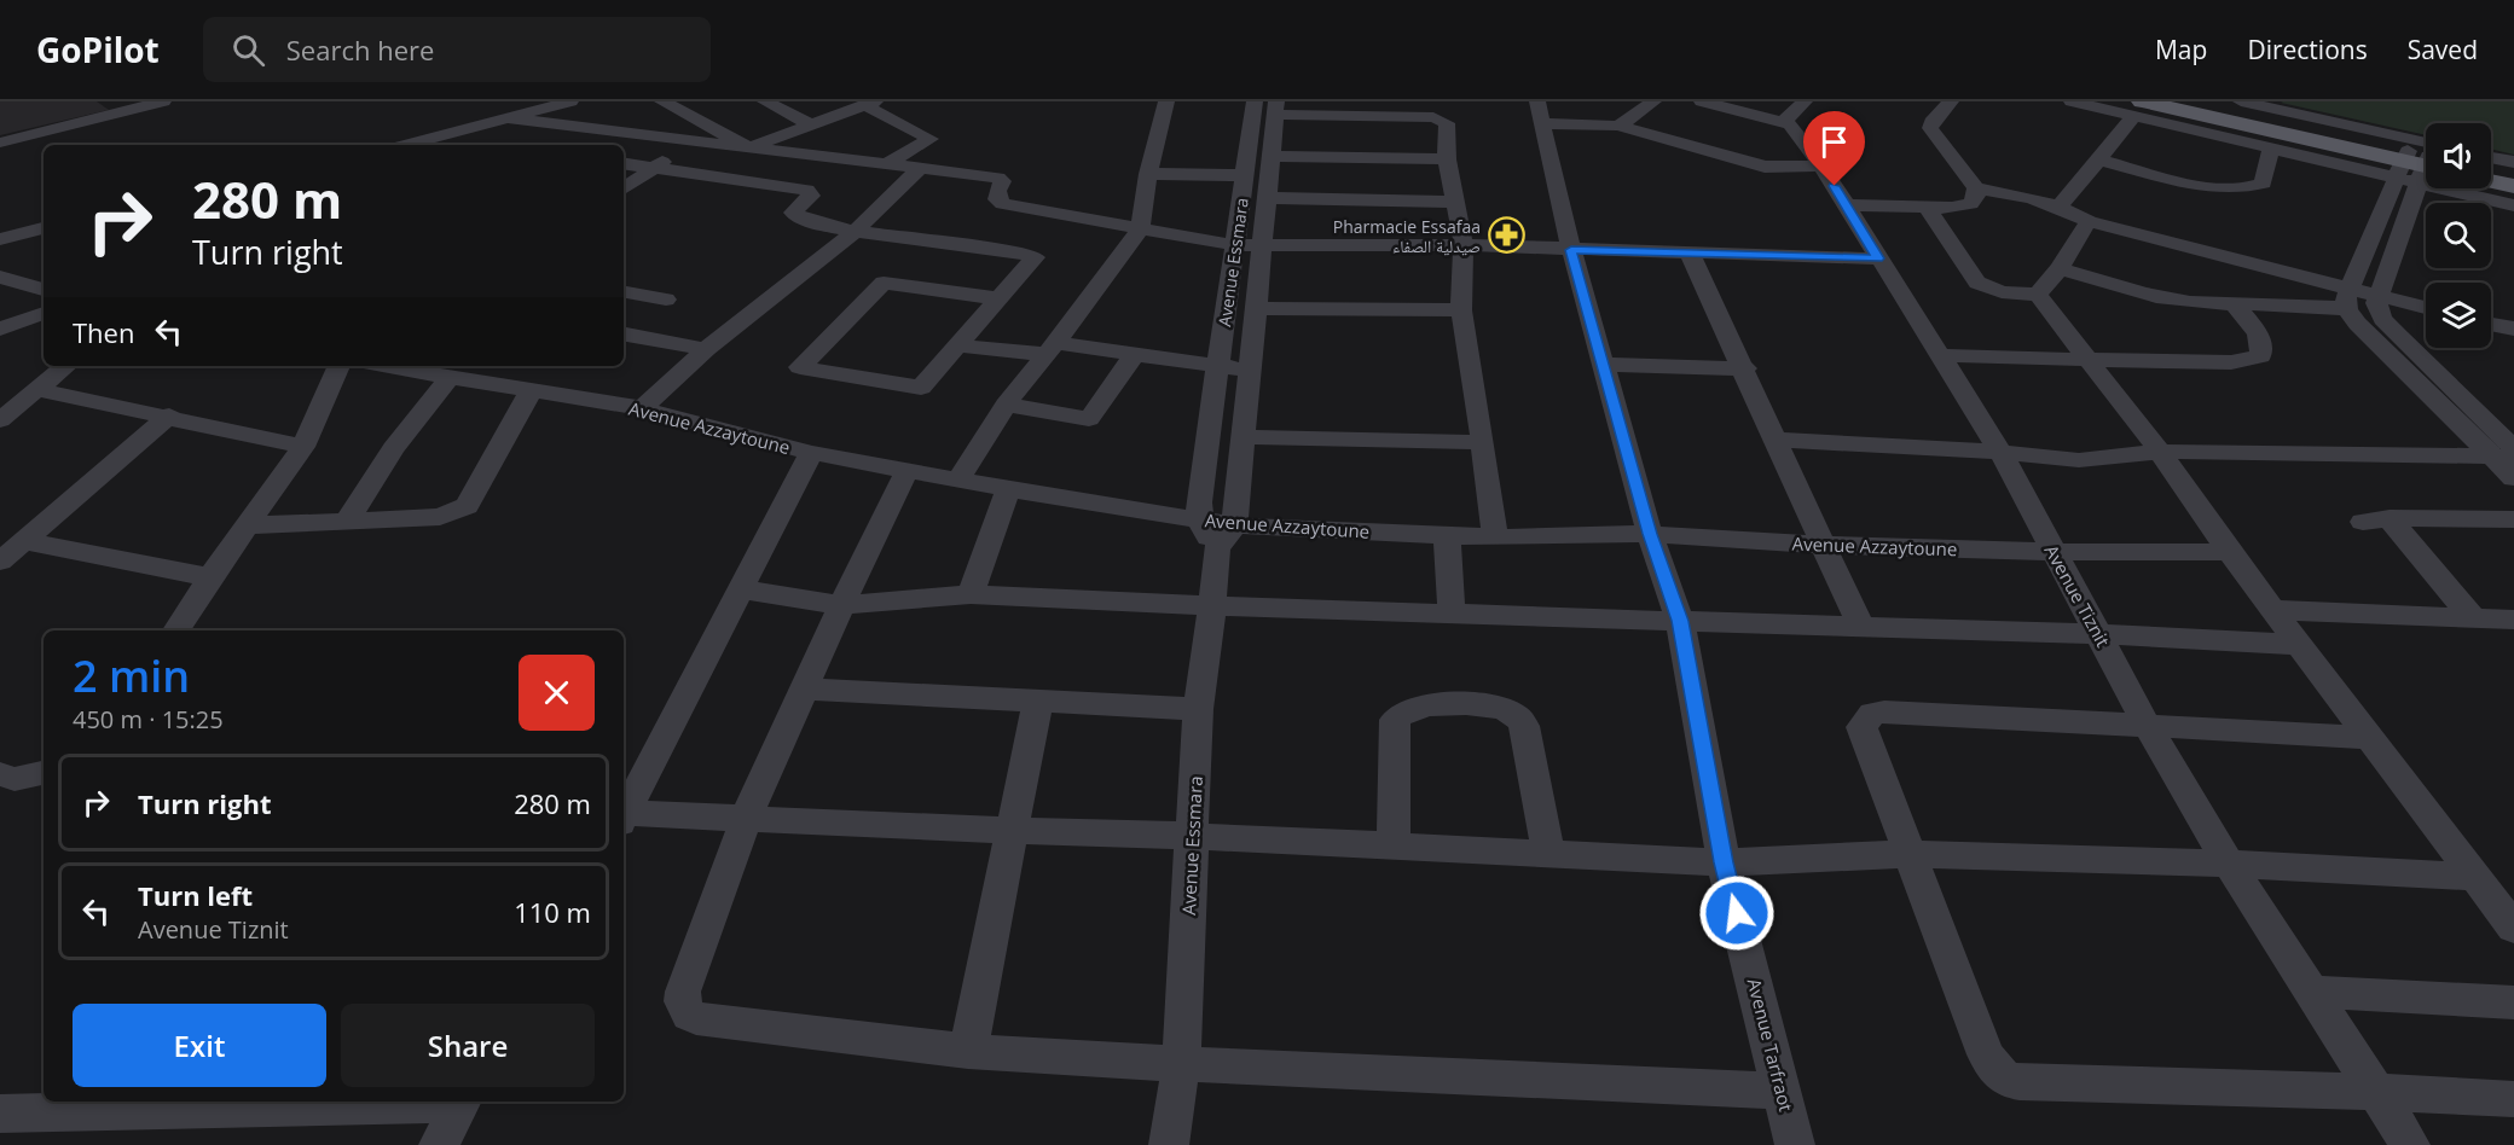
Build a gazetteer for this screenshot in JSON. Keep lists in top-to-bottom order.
{
  "streets": {
    "street": [
      "Avenue Essmara",
      "Avenue Azzaytoune",
      "Avenue Tiznit",
      "Avenue Tarfraot"
    ]
  },
  "crossings": [
    ["Avenue Essmara", "Avenue Azzaytoune"],
    ["Avenue Azzaytoune", "Avenue Tiznit"],
    ["Avenue Azzaytoune", "Avenue Tarfraot"]
  ],
  "places": {
    "pharmacy": ["Pharmacie Essafaa صيدلية الصفاء"]
  },
  "page": {
    "header": "GoPilot",
    "search": "Search here",
    "nav": ["Map", "Directions", "Saved"],
    "turn": ["280 m", "Turn right"],
    "then": "Then",
    "heading": ["2 min", "450 m · 15:25"],
    "list": [
      {
        "name": "Turn right",
        "value": "280 m"
      },
      {
        "name": "Turn left",
        "note": "Avenue Tiznit",
        "value": "110 m"
      }
    ],
    "buttons": ["Exit", "Share"]
  }
}
